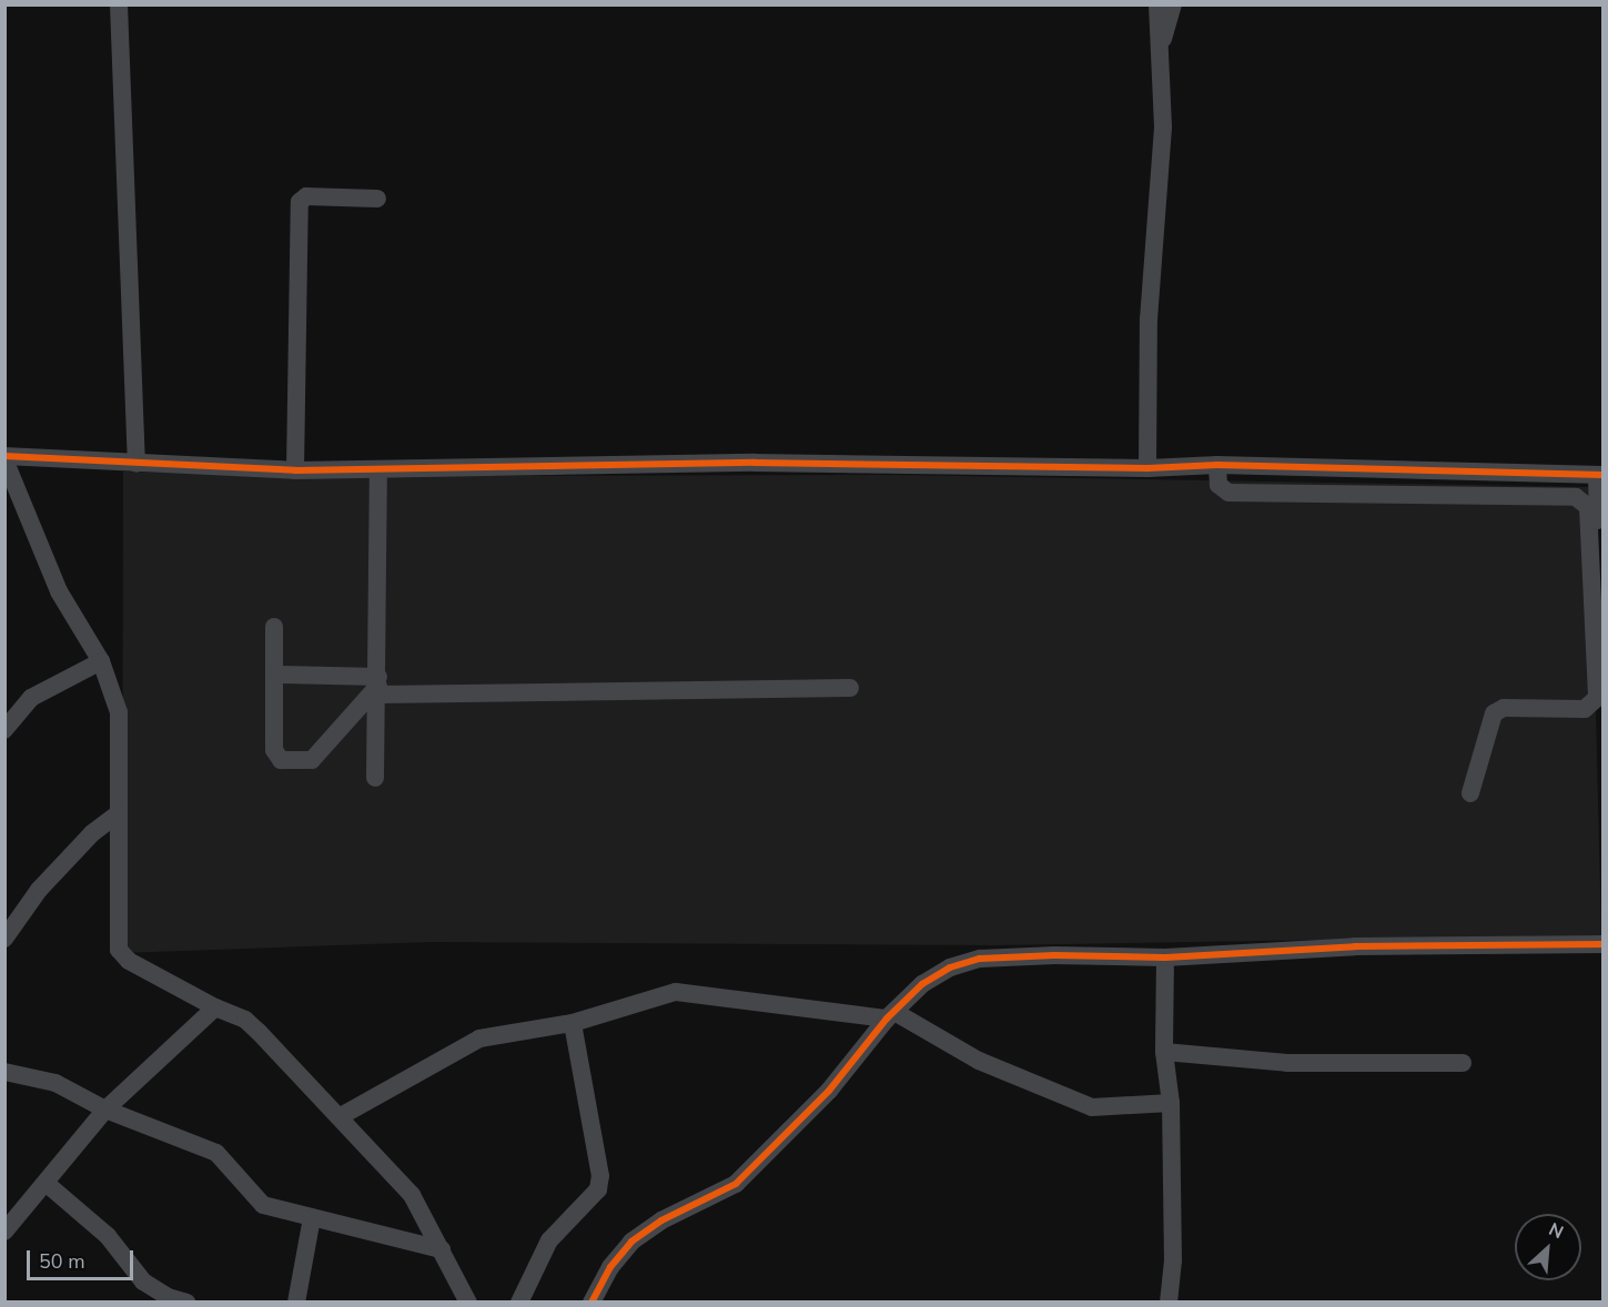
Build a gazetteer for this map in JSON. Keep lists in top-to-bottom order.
{
  "scale_bar": "50 m",
  "north": "top right"
}
